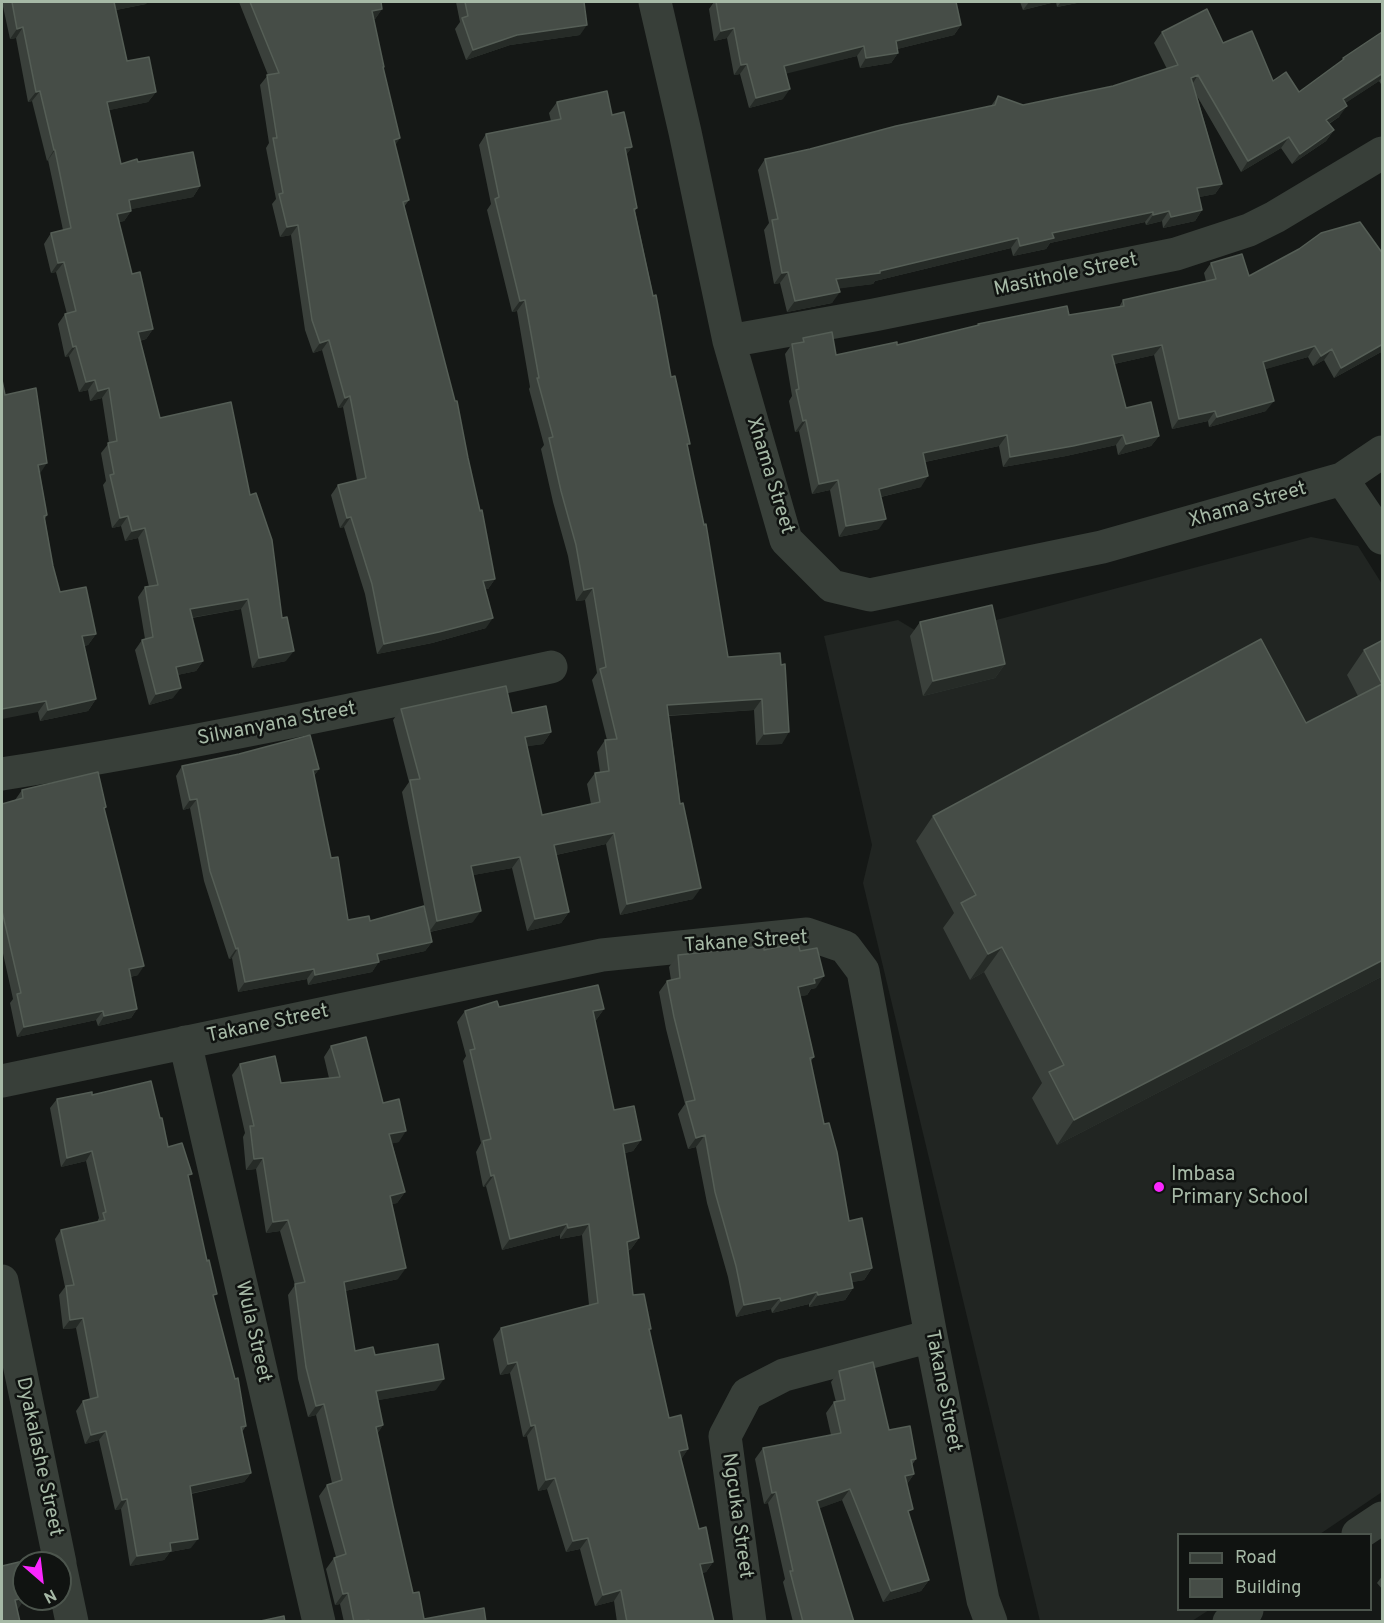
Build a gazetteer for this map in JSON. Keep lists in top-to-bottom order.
{
  "streets": {
    "street": [
      "Masithole Street",
      "Xhama Street",
      "Silwanyana Street",
      "Takane Street",
      "Wula Street",
      "Dyakalashe Street",
      "Ngcuka Street"
    ]
  },
  "crossings": [
    ["Masithole Street", "Xhama Street"],
    ["Takane Street", "Wula Street"],
    ["Takane Street", "Ngcuka Street"]
  ],
  "places": ["Imbasa Primary School"],
  "legend": ["Road", "Building"],
  "north": "bottom right"
}
